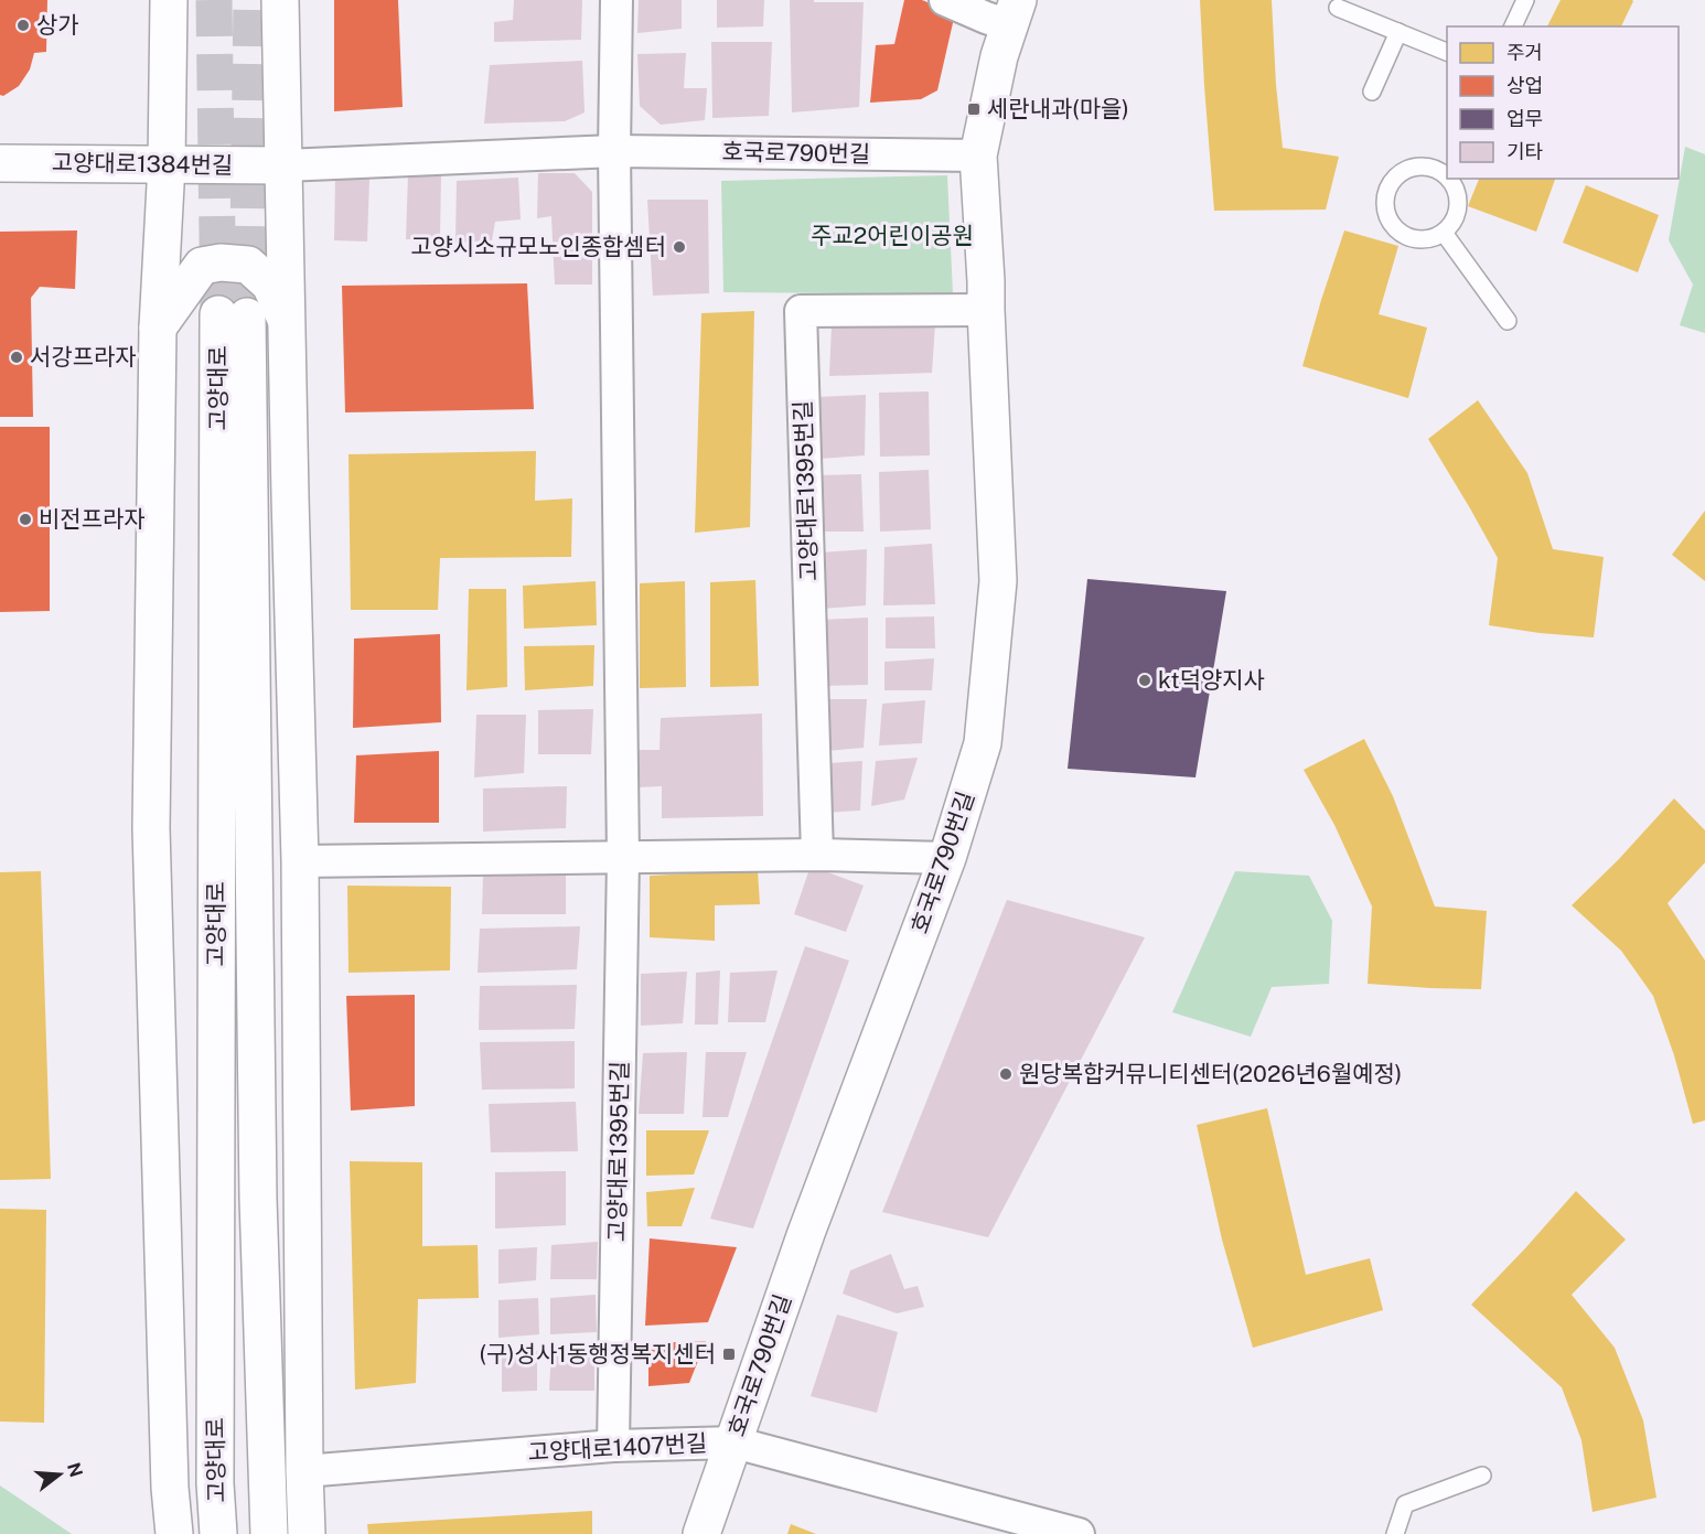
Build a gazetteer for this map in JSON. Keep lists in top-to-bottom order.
{
  "streets": {
    "main road": ["호국로790번길", "고양대로1384번길", "고양대로"],
    "street": ["고양대로1395번길", "고양대로1407번길"]
  },
  "crossings": [
    ["호국로790번길", "고양대로1395번길"],
    ["호국로790번길", "고양대로1407번길"],
    ["고양대로1395번길", "고양대로1407번길"]
  ],
  "parks": ["주교2어린이공원"],
  "places": {
    "other": [
      "상가",
      "고양시소규모노인종합셈터",
      "서강프라자",
      "비전프라자",
      "kt덕양지사",
      "원당복합커뮤니티센터(2026년6월예정)"
    ],
    "transit": ["세란내과(마을)", "(구)성사1동행정복지센터"]
  },
  "legend": [
    "주거",
    "상업",
    "업무",
    "기타"
  ],
  "north": "right"
}
